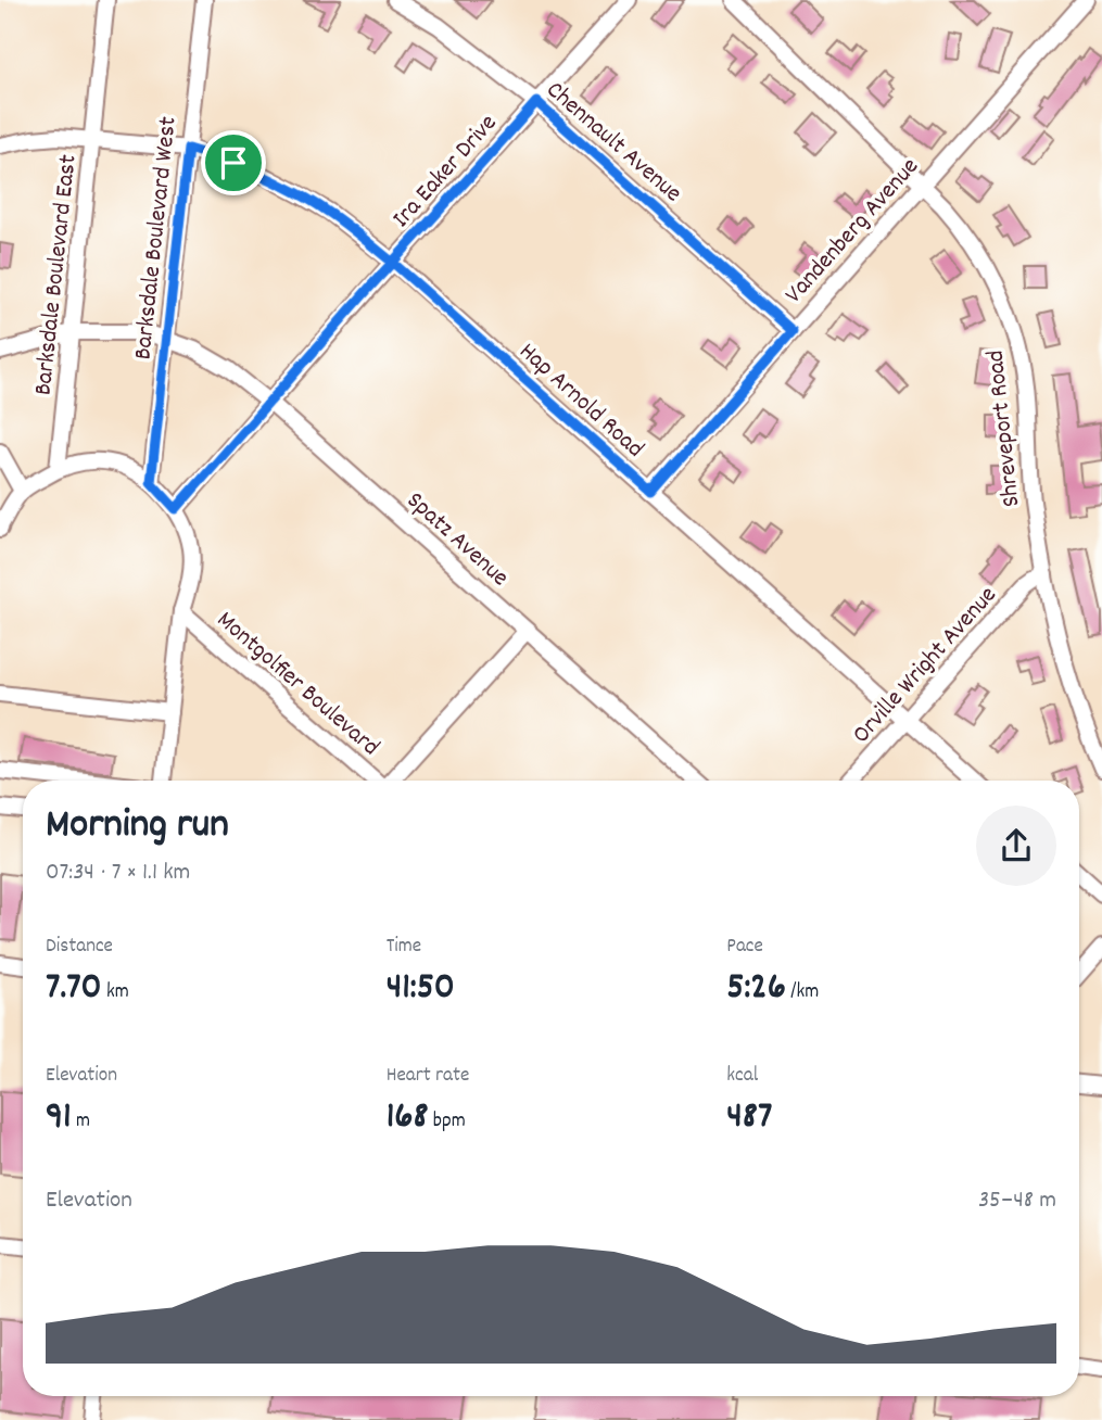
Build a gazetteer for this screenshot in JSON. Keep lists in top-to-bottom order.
{
  "streets": {
    "street": [
      "Chennault Avenue",
      "Ira Eaker Drive",
      "Vandenberg Avenue",
      "Barksdale Boulevard West",
      "Barksdale Boulevard East",
      "Hap Arnold Road",
      "Shreveport Road",
      "Spatz Avenue",
      "Orville Wright Avenue",
      "Montgolfier Boulevard"
    ]
  },
  "crossings": [
    ["Chennault Avenue", "Ira Eaker Drive"],
    ["Chennault Avenue", "Vandenberg Avenue"],
    ["Ira Eaker Drive", "Hap Arnold Road"],
    ["Ira Eaker Drive", "Spatz Avenue"],
    ["Vandenberg Avenue", "Hap Arnold Road"],
    ["Vandenberg Avenue", "Shreveport Road"],
    ["Barksdale Boulevard West", "Hap Arnold Road"],
    ["Barksdale Boulevard West", "Spatz Avenue"],
    ["Barksdale Boulevard East", "Hap Arnold Road"],
    ["Barksdale Boulevard East", "Spatz Avenue"],
    ["Hap Arnold Road", "Orville Wright Avenue"],
    ["Shreveport Road", "Orville Wright Avenue"]
  ],
  "page": {
    "heading": ["Morning run", "07:34 · 7 × 1.1 km"],
    "stats": [
      ["Distance", "7.70 km"],
      ["Time", "41:50"],
      ["Pace", "5:26 /km"],
      ["Elevation", "91 m"],
      ["Heart rate", "168 bpm"],
      ["kcal", "487"]
    ],
    "chart": ["Elevation", "35–48 m"]
  }
}
